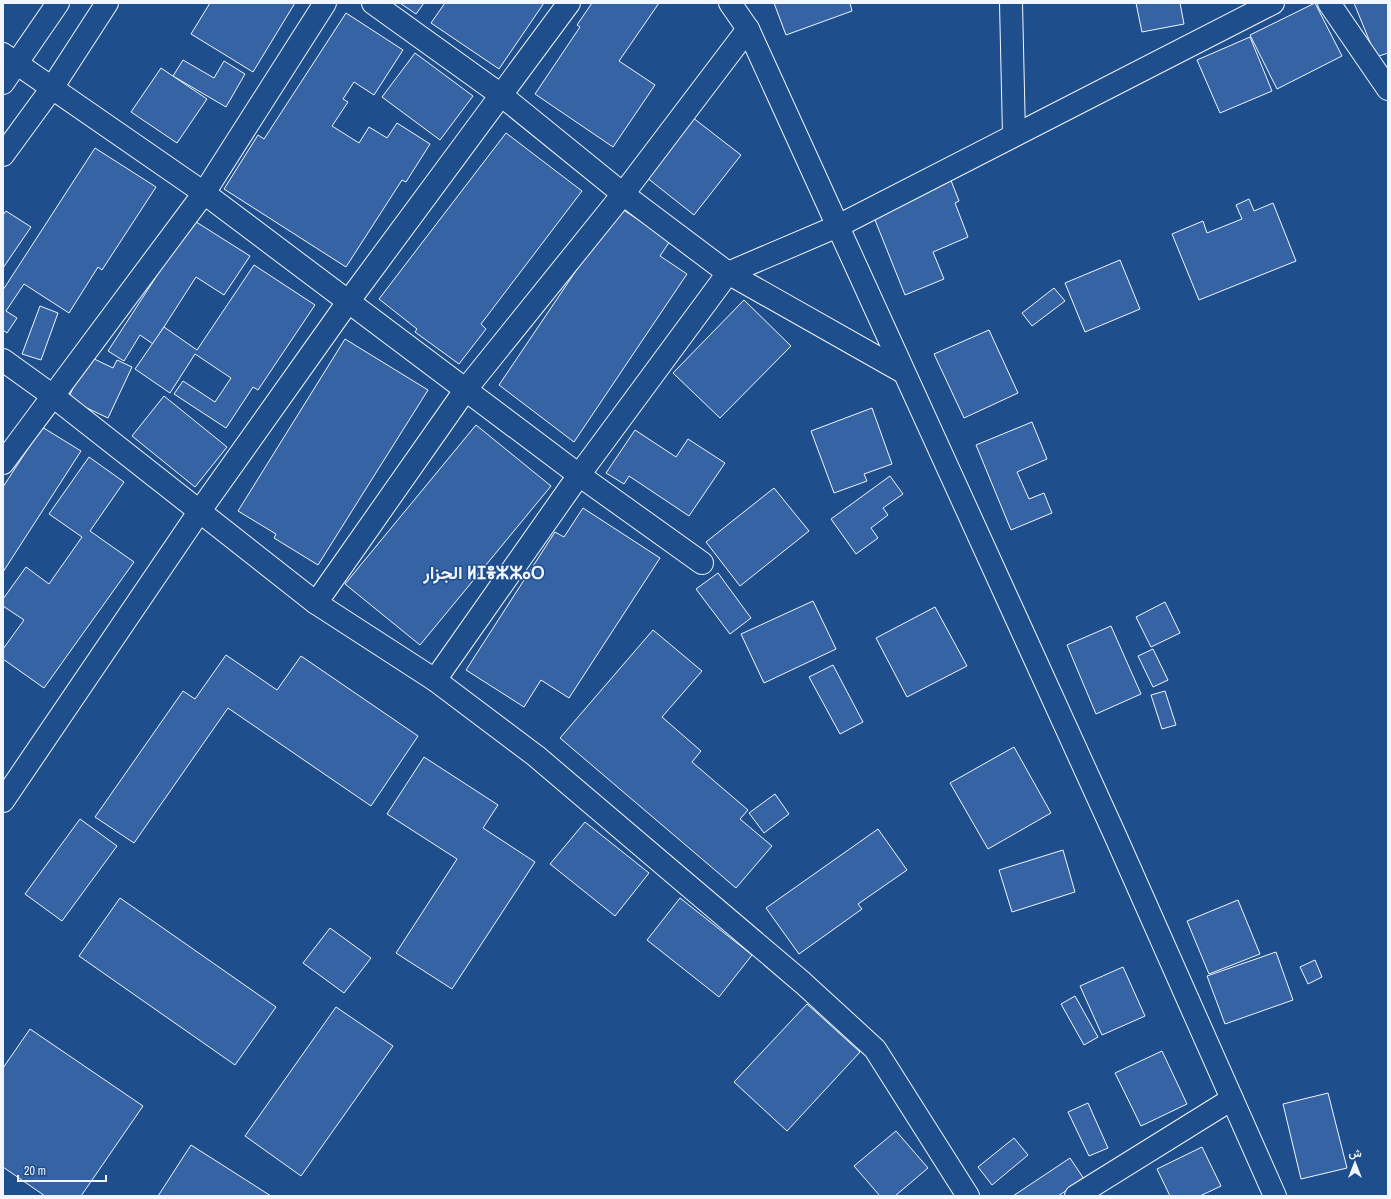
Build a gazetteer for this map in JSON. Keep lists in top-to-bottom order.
{
  "districts": ["الجزار ⵍⵊⴻⵣⵣⴰⵔ"],
  "scale_bar": "20 m",
  "north": "top"
}
